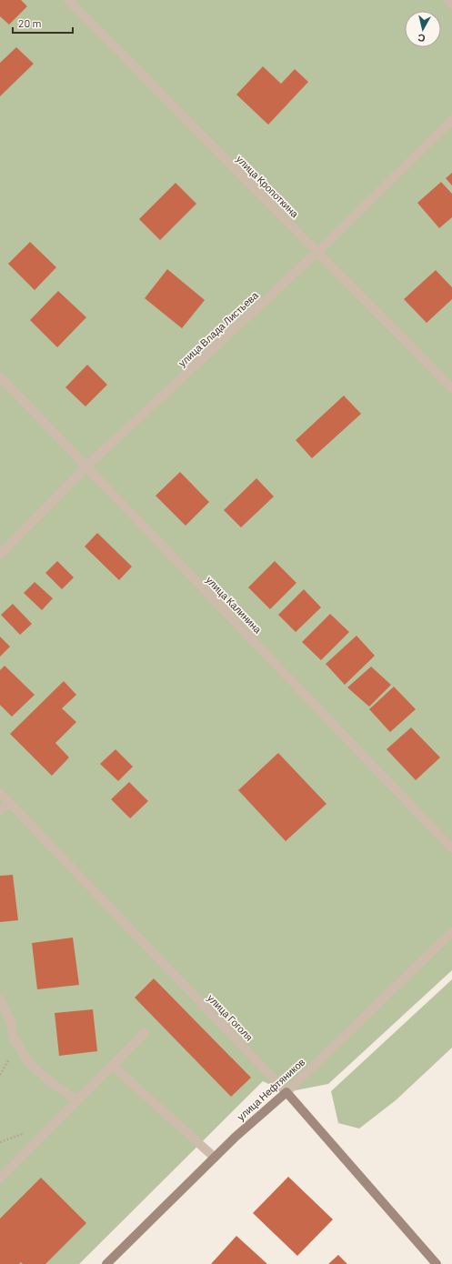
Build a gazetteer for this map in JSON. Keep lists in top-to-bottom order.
{
  "streets": {
    "street": [
      "улица Кропоткина",
      "улица Влада Листьева",
      "улица Калинина",
      "улица Гоголя",
      "улица Нефтяников"
    ]
  },
  "crossings": [
    ["улица Кропоткина", "улица Влада Листьева"],
    ["улица Влада Листьева", "улица Калинина"],
    ["улица Гоголя", "улица Нефтяников"]
  ],
  "scale_bar": "20 m",
  "north": "bottom"
}
